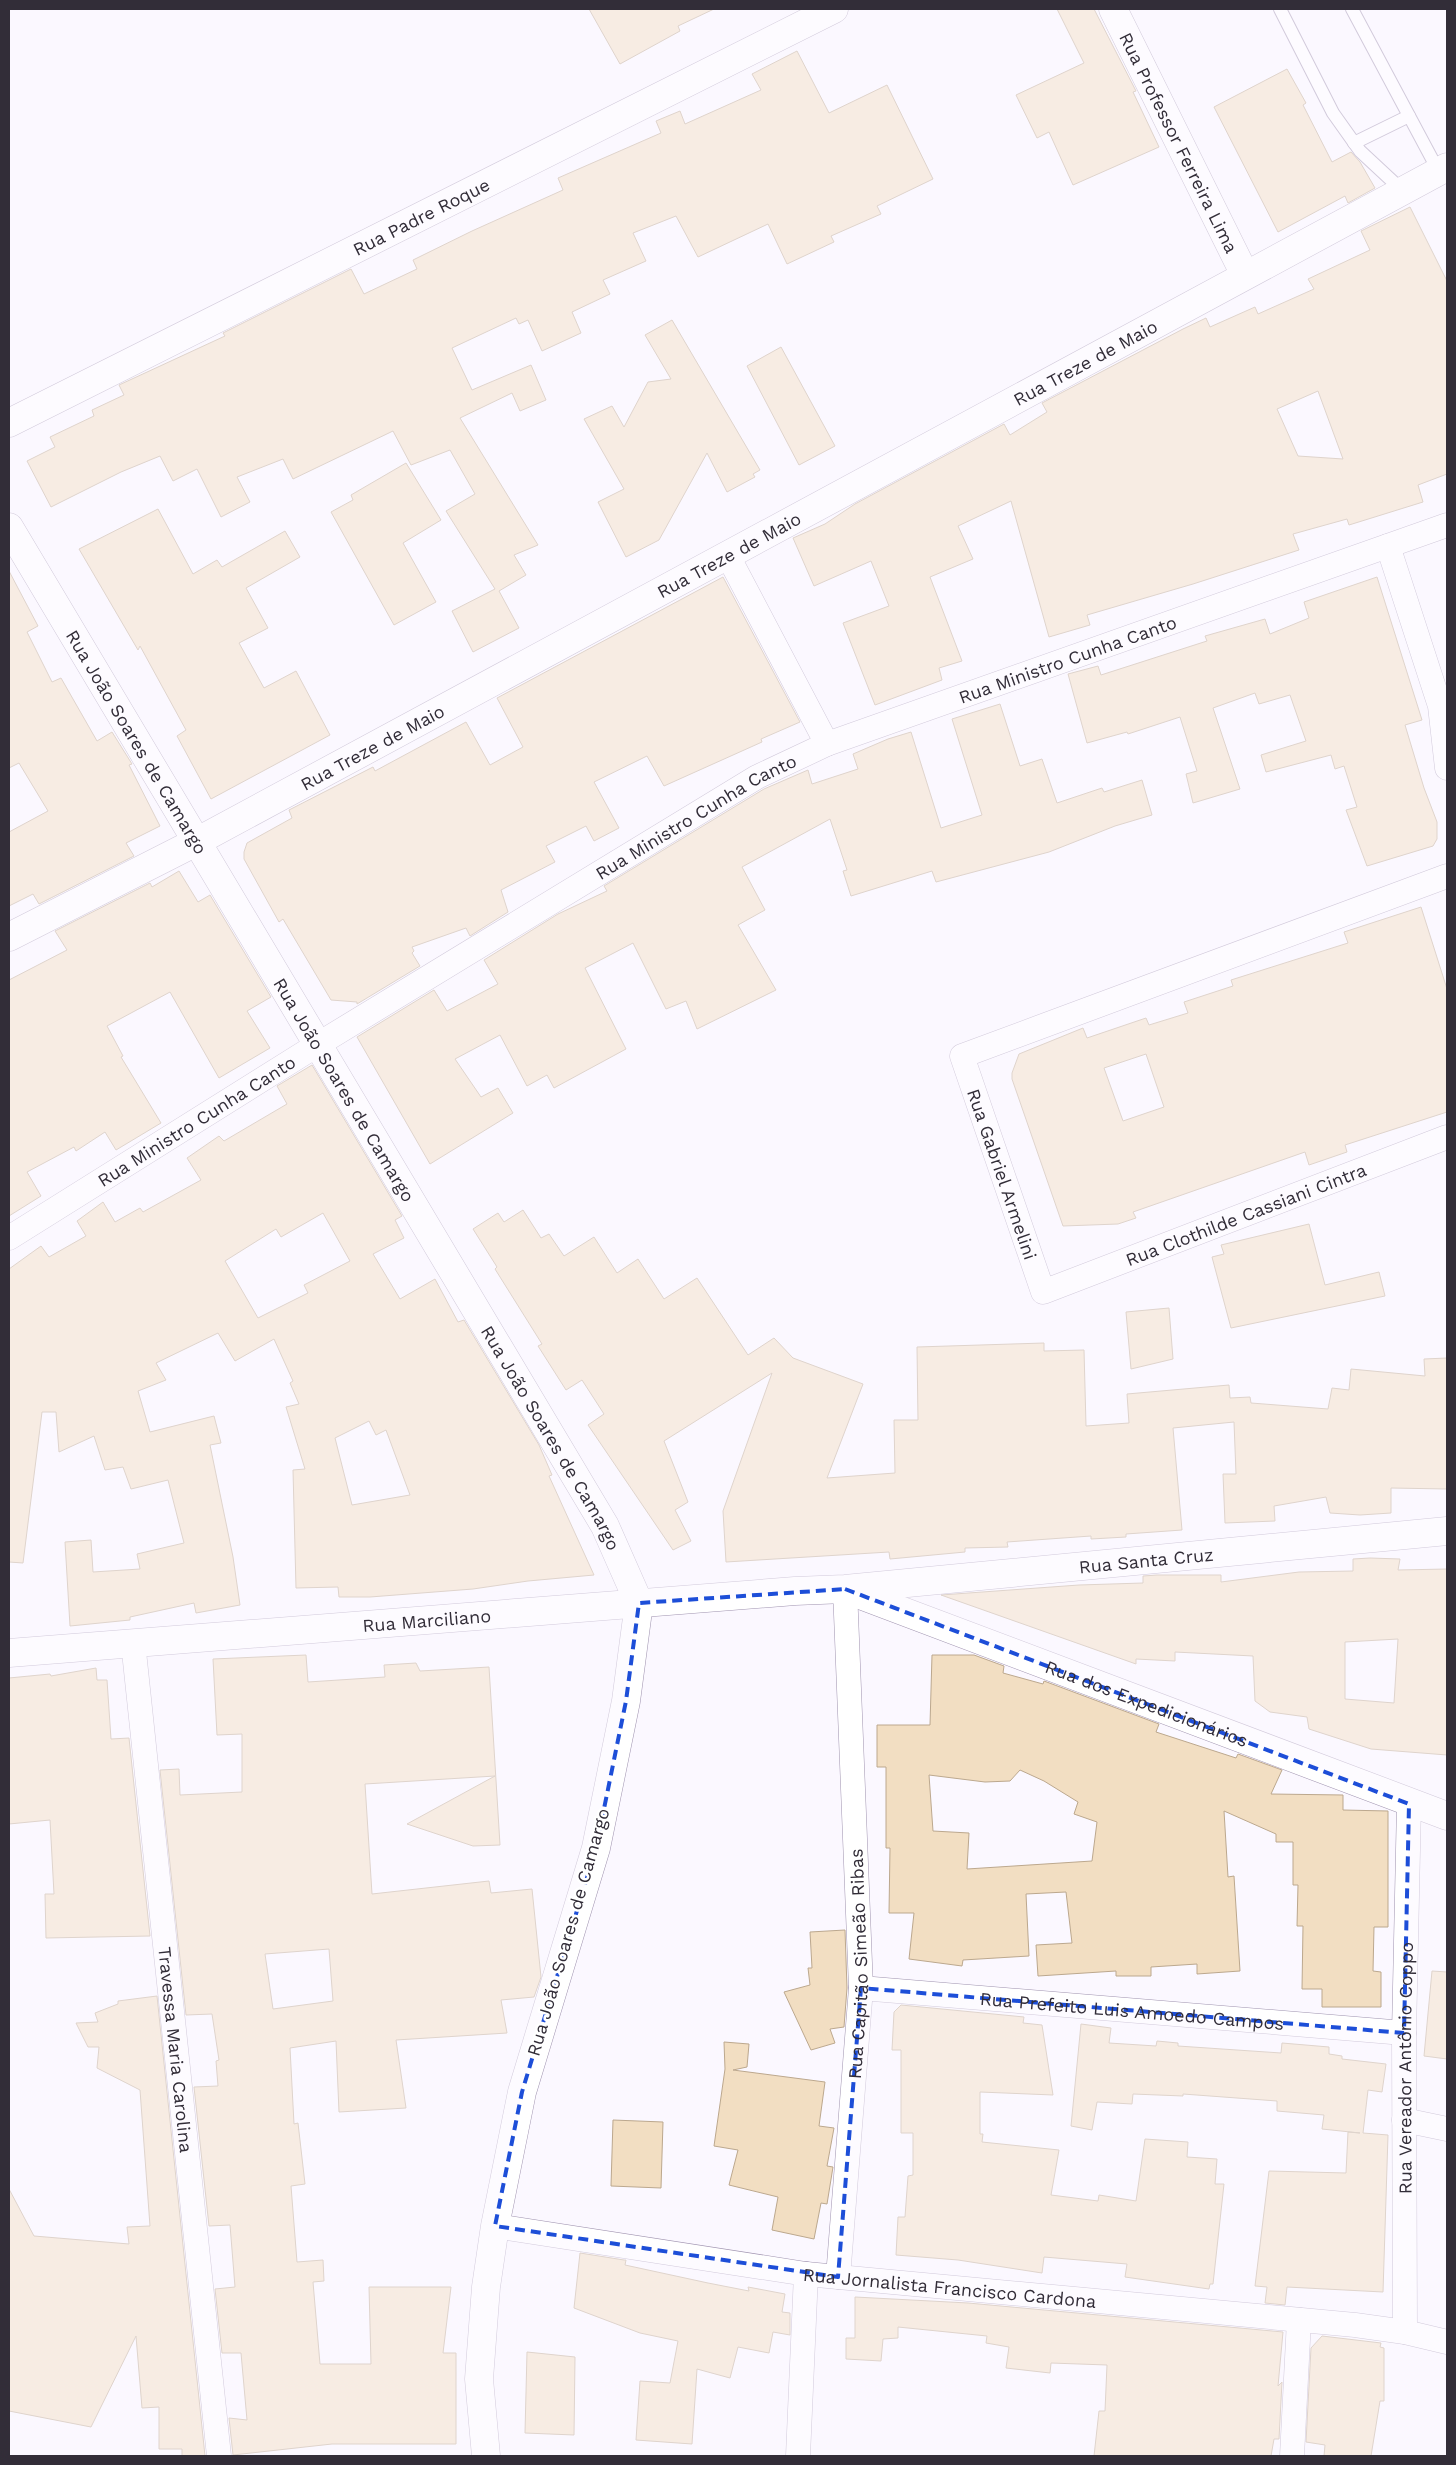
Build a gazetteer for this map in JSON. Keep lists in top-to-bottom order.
{
  "streets": {
    "street": [
      "Rua Professor Ferreira Lima",
      "Rua Padre Roque",
      "Rua Treze de Maio",
      "Rua Ministro Cunha Canto",
      "Rua João Soares de Camargo",
      "Rua Gabriel Armelini",
      "Rua Clothilde Cassiani Cintra",
      "Rua Santa Cruz",
      "Rua Marciliano",
      "Rua dos Expedicionários",
      "Rua Capitão Simeão Ribas",
      "Rua Prefeito Luis Amoedo Campos",
      "Travessa Maria Carolina",
      "Rua Vereador Antônio Coppo",
      "Rua Jornalista Francisco Cardona"
    ]
  },
  "crossings": [
    ["Rua Professor Ferreira Lima", "Rua Treze de Maio"],
    ["Rua Treze de Maio", "Rua João Soares de Camargo"],
    ["Rua Ministro Cunha Canto", "Rua João Soares de Camargo"],
    ["Rua João Soares de Camargo", "Rua Marciliano"],
    ["Rua João Soares de Camargo", "Rua Jornalista Francisco Cardona"],
    ["Rua Gabriel Armelini", "Rua Clothilde Cassiani Cintra"],
    ["Rua Santa Cruz", "Rua Marciliano"],
    ["Rua Santa Cruz", "Rua dos Expedicionários"],
    ["Rua Santa Cruz", "Rua Capitão Simeão Ribas"],
    ["Rua Marciliano", "Rua dos Expedicionários"],
    ["Rua Marciliano", "Rua Capitão Simeão Ribas"],
    ["Rua Marciliano", "Travessa Maria Carolina"],
    ["Rua dos Expedicionários", "Rua Capitão Simeão Ribas"],
    ["Rua dos Expedicionários", "Rua Vereador Antônio Coppo"],
    ["Rua Capitão Simeão Ribas", "Rua Prefeito Luis Amoedo Campos"],
    ["Rua Capitão Simeão Ribas", "Rua Jornalista Francisco Cardona"],
    ["Rua Prefeito Luis Amoedo Campos", "Rua Vereador Antônio Coppo"],
    ["Rua Vereador Antônio Coppo", "Rua Jornalista Francisco Cardona"]
  ]
}
